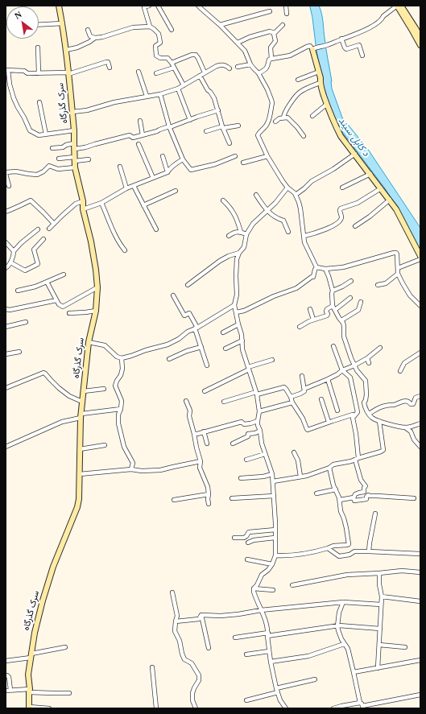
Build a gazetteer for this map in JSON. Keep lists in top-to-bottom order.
{
  "streets": {
    "street": ["سرک گذرگاه"]
  },
  "water": ["د کابل سيند"],
  "north": "top left"
}
